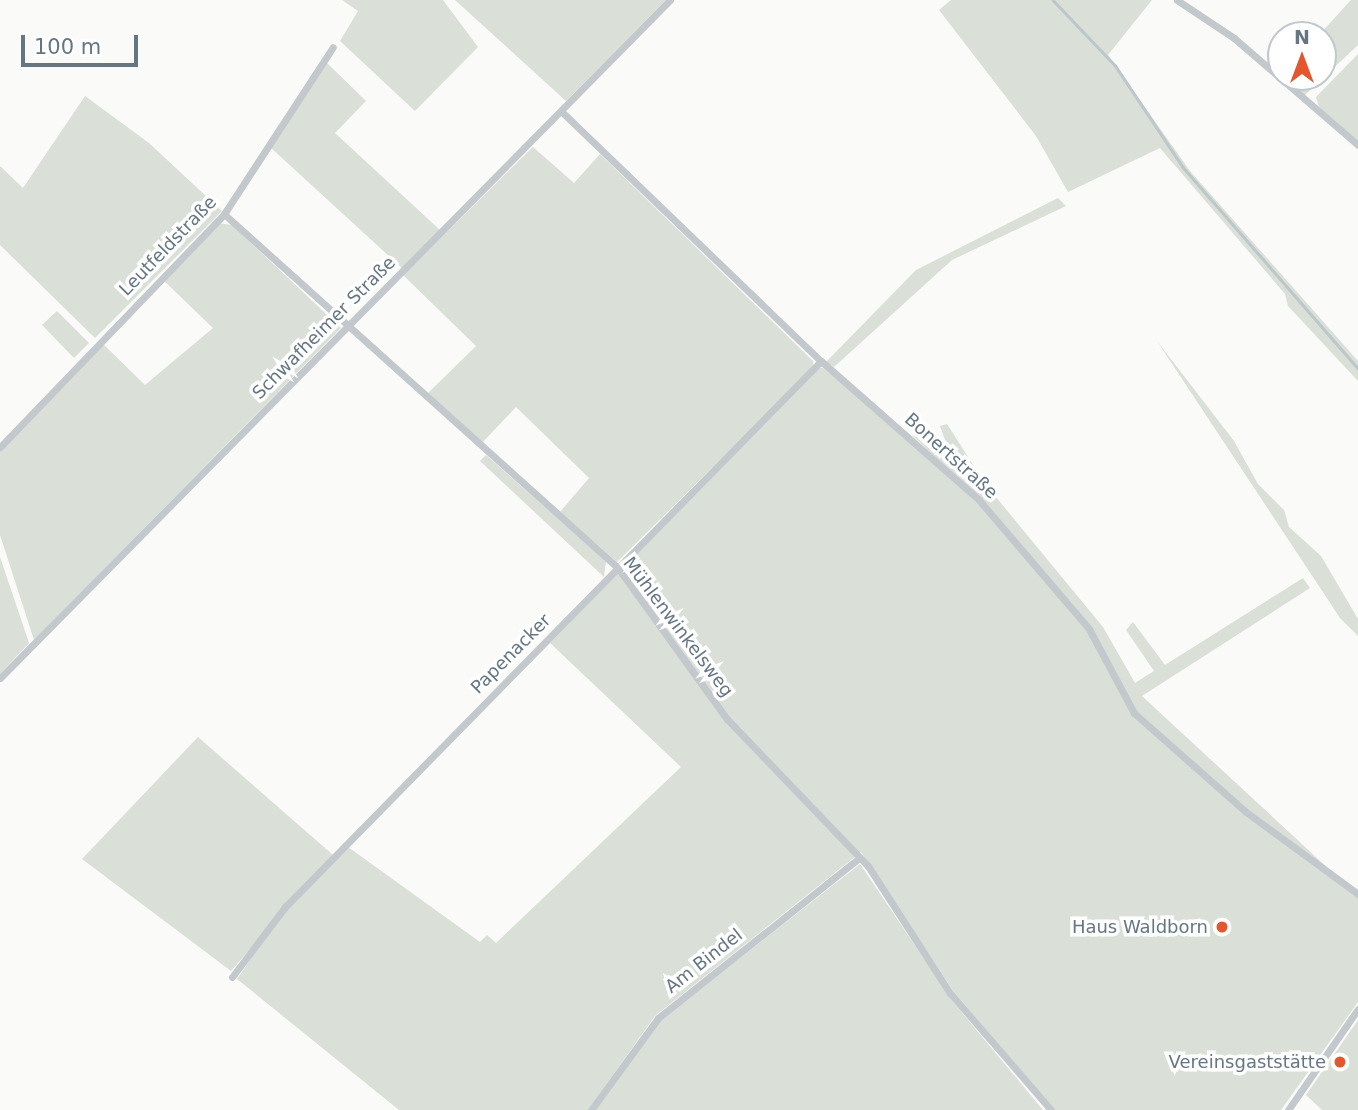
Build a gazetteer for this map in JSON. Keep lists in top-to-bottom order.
{
  "streets": {
    "street": [
      "Leutfeldstraße",
      "Schwafheimer Straße",
      "Bonertstraße",
      "Mühlenwinkelsweg",
      "Papenacker",
      "Am Bindel"
    ]
  },
  "crossings": [
    ["Leutfeldstraße", "Mühlenwinkelsweg"],
    ["Schwafheimer Straße", "Bonertstraße"],
    ["Schwafheimer Straße", "Mühlenwinkelsweg"],
    ["Bonertstraße", "Papenacker"],
    ["Mühlenwinkelsweg", "Papenacker"],
    ["Mühlenwinkelsweg", "Am Bindel"]
  ],
  "places": ["Haus Waldborn", "Vereinsgaststätte"],
  "scale_bar": "100 m",
  "north": "top"
}
